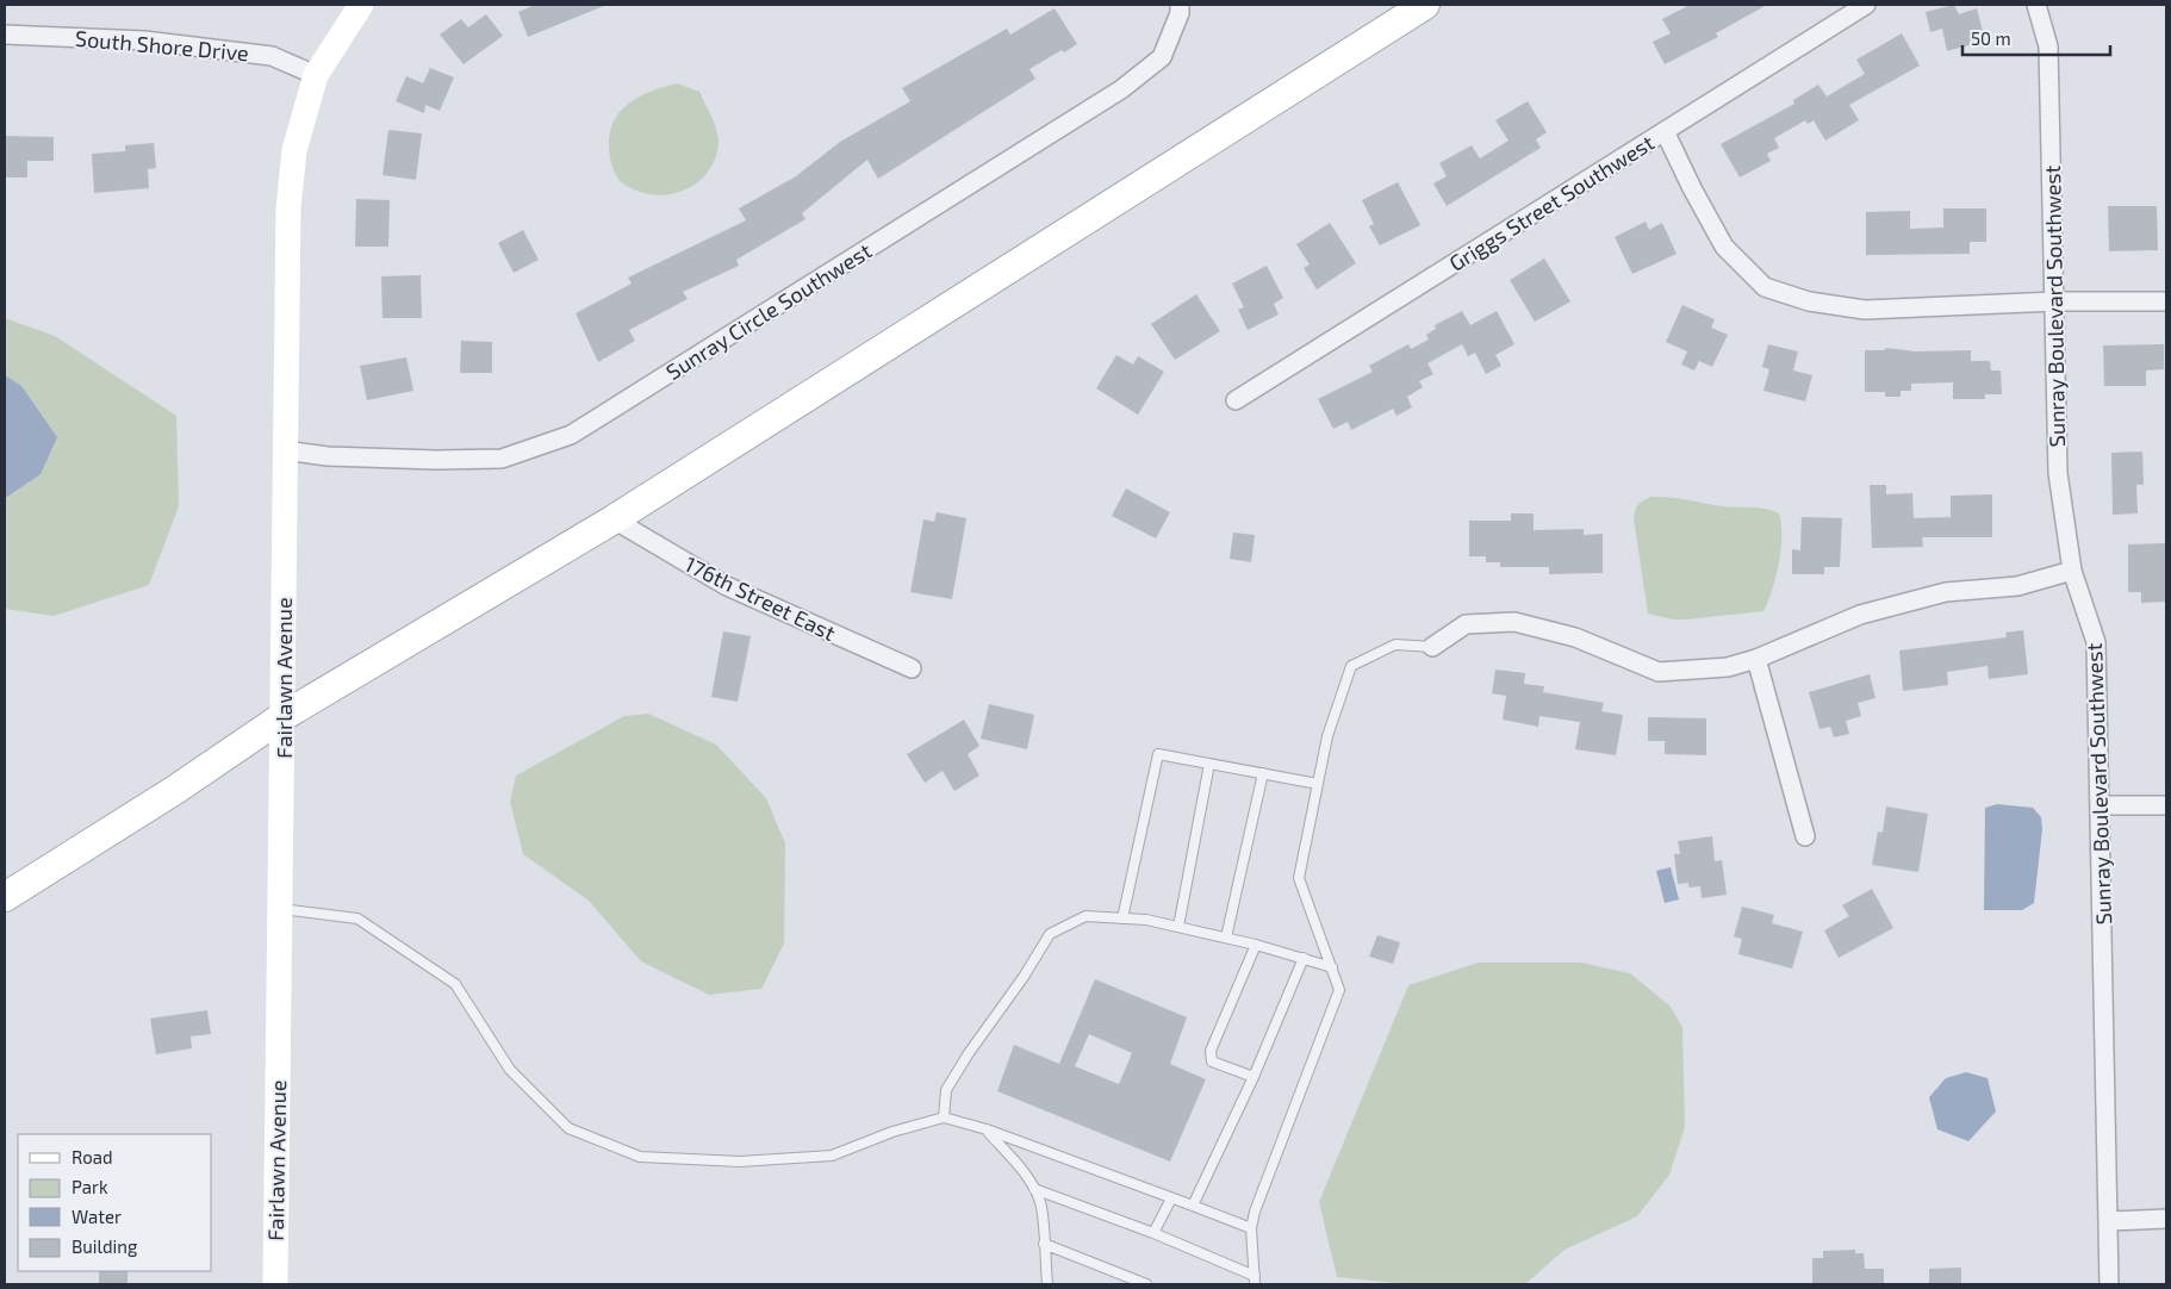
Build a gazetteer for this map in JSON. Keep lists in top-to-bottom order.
{
  "streets": {
    "street": [
      "South Shore Drive",
      "Griggs Street Southwest",
      "Sunray Boulevard Southwest",
      "Sunray Circle Southwest",
      "176th Street East",
      "Fairlawn Avenue"
    ]
  },
  "crossings": [
    ["South Shore Drive", "Fairlawn Avenue"],
    ["Sunray Circle Southwest", "Fairlawn Avenue"]
  ],
  "legend": [
    "Road",
    "Park",
    "Water",
    "Building"
  ],
  "scale_bar": "50 m"
}
